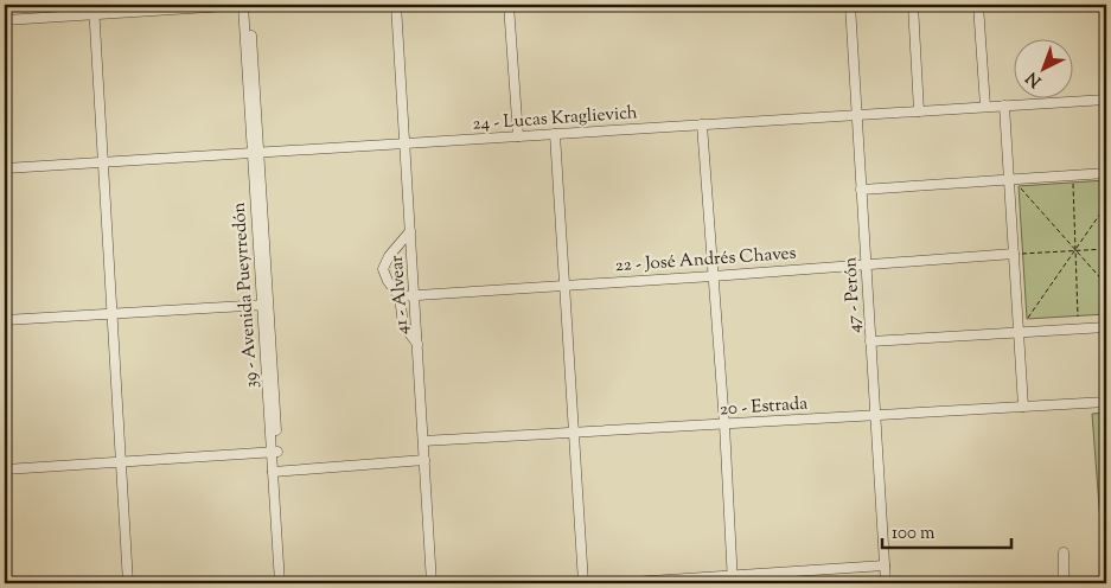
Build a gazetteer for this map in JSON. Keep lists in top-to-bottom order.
{
  "streets": {
    "street": [
      "24 - Lucas Kraglievich",
      "22 - José Andrés Chaves",
      "39 - Avenida Pueyrredón",
      "41 - Alvear",
      "47 - Perón",
      "20 - Estrada"
    ]
  },
  "crossings": [
    ["24 - Lucas Kraglievich", "39 - Avenida Pueyrredón"],
    ["24 - Lucas Kraglievich", "41 - Alvear"],
    ["24 - Lucas Kraglievich", "47 - Perón"],
    ["22 - José Andrés Chaves", "41 - Alvear"],
    ["22 - José Andrés Chaves", "47 - Perón"],
    ["41 - Alvear", "20 - Estrada"],
    ["47 - Perón", "20 - Estrada"]
  ],
  "scale_bar": "100 m",
  "north": "bottom left"
}
